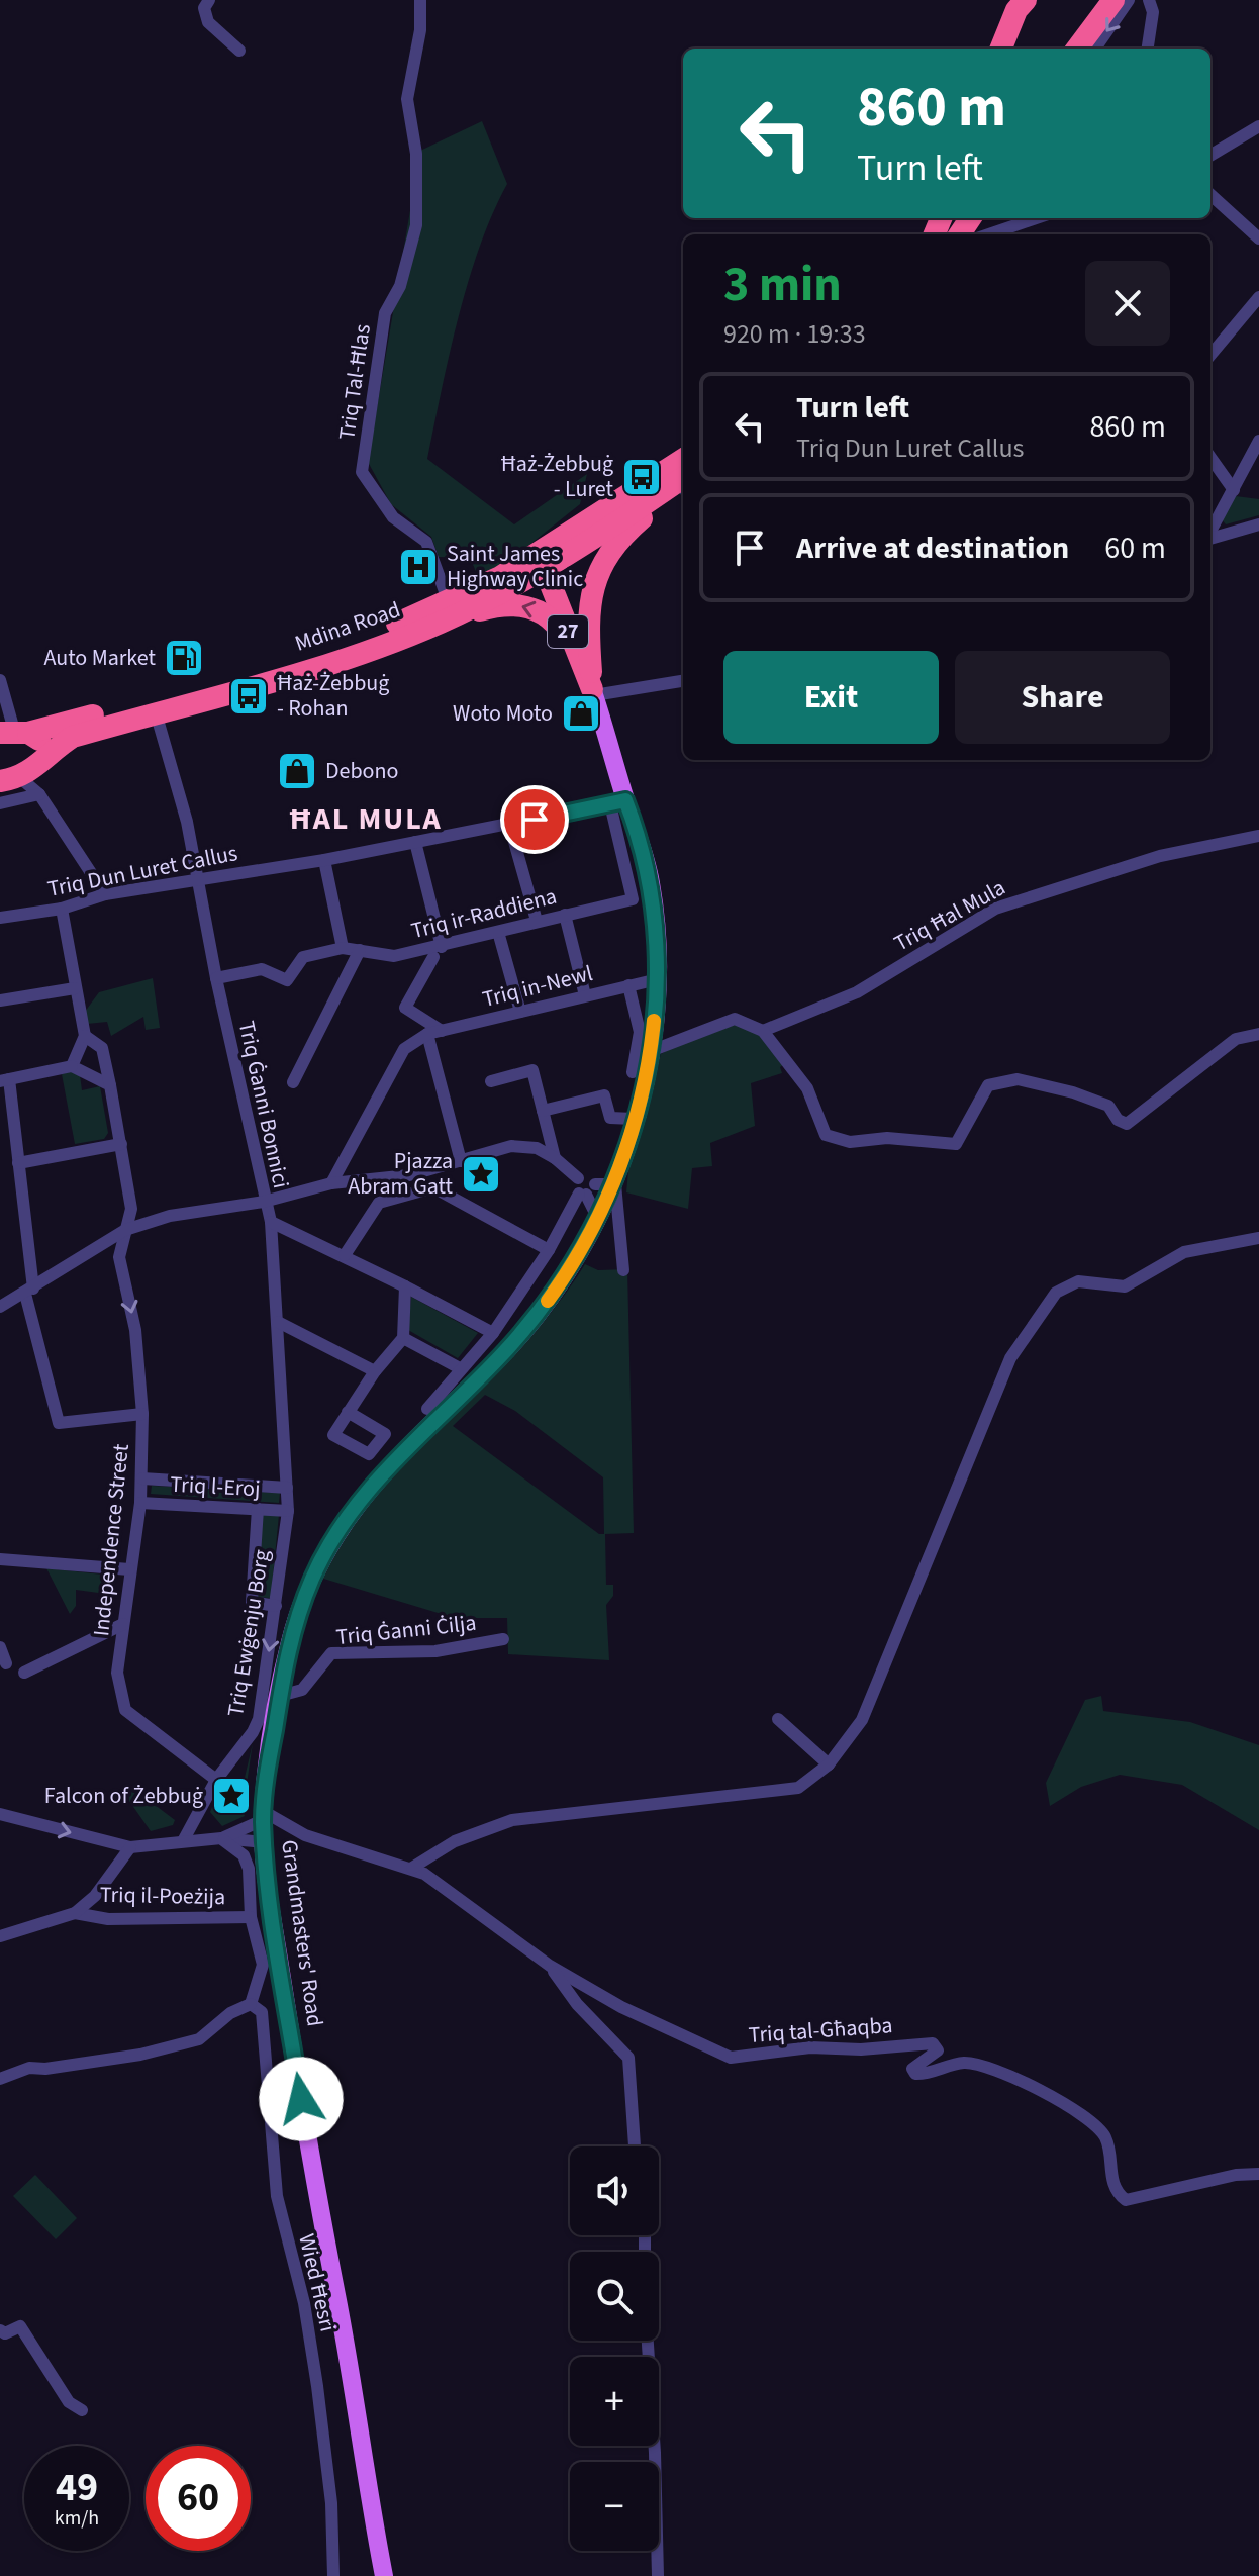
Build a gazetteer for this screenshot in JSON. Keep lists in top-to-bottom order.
{
  "streets": {
    "highway": ["Mdina Road", "27"],
    "main road": ["Grandmasters' Road"],
    "street": [
      "Triq Tal-Ħlas",
      "Triq Dun Luret Callus",
      "Triq ir-Raddiena",
      "Triq Ħal Mula",
      "Triq in-Newl",
      "Triq Ġanni Bonnici",
      "Triq l-Eroj",
      "Independence Street",
      "Triq Ġanni Ċilja",
      "Triq Ewġenju Borg",
      "Triq il-Poeżija",
      "Triq tal-Għaqba",
      "Wied Ħesri"
    ]
  },
  "crossings": [
    ["Triq Tal-Ħlas", "Mdina Road"],
    ["Mdina Road", "27"],
    ["Mdina Road", "Triq Ġanni Bonnici"],
    ["27", "Grandmasters' Road"],
    ["Triq Dun Luret Callus", "Triq ir-Raddiena"],
    ["Triq Dun Luret Callus", "Triq Ġanni Bonnici"],
    ["Triq Dun Luret Callus", "Grandmasters' Road"],
    ["Triq ir-Raddiena", "Triq Ġanni Bonnici"],
    ["Triq ir-Raddiena", "Grandmasters' Road"],
    ["Triq in-Newl", "Grandmasters' Road"],
    ["Triq Ġanni Bonnici", "Triq l-Eroj"],
    ["Triq Ġanni Bonnici", "Triq Ewġenju Borg"],
    ["Triq l-Eroj", "Independence Street"],
    ["Triq l-Eroj", "Triq Ewġenju Borg"],
    ["Independence Street", "Triq Ewġenju Borg"],
    ["Triq Ġanni Ċilja", "Grandmasters' Road"],
    ["Grandmasters' Road", "Triq tal-Għaqba"]
  ],
  "one_way": ["Triq Ewġenju Borg"],
  "districts": ["ĦAL MULA"],
  "places": {
    "bus stop": ["Ħaż-Żebbuġ - Luret", "Ħaż-Żebbuġ - Rohan"],
    "hospital": ["Saint James Highway Clinic"],
    "fuel station": ["Auto Market"],
    "shop": ["Woto Moto", "Debono"],
    "place": ["Pjazza Abram Gatt", "Falcon of Żebbuġ"]
  },
  "page": {
    "turn": ["860 m", "Turn left"],
    "heading": ["3 min", "920 m · 19:33"],
    "list": [
      {
        "name": "Turn left",
        "note": "Triq Dun Luret Callus",
        "value": "860 m"
      },
      {
        "name": "Arrive at destination",
        "value": "60 m"
      }
    ],
    "buttons": ["Exit", "Share"],
    "map_buttons": ["+", "−"],
    "speed": "49 km/h",
    "limit": "60"
  }
}
